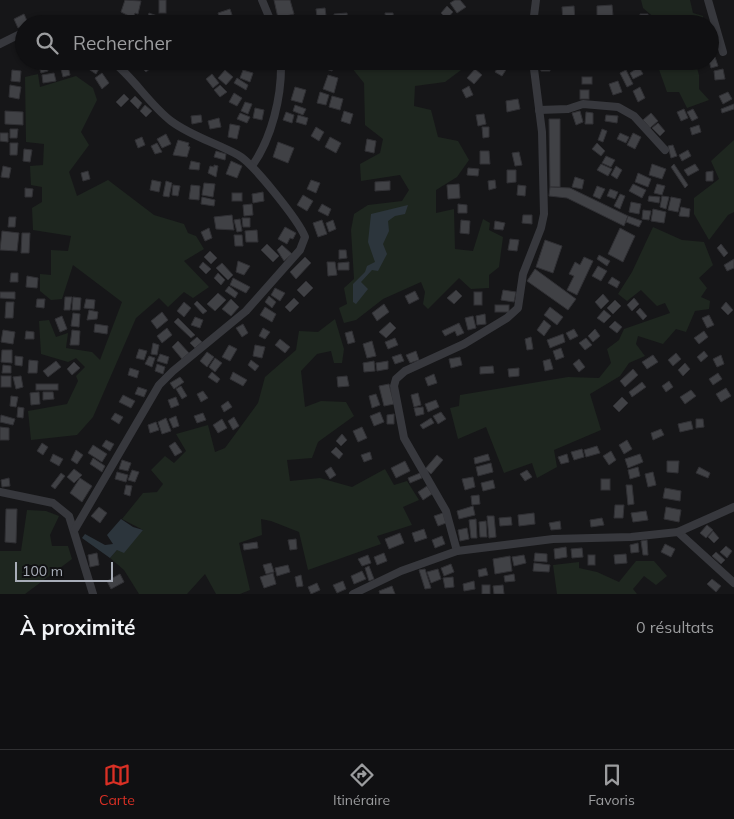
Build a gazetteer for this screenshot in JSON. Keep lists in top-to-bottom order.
{
  "scale_bar": "100 m",
  "page": {
    "search": "Rechercher",
    "scale": "100 m",
    "heading": ["À proximité", "0 résultats"],
    "nav": ["Carte", "Itinéraire", "Favoris"]
  }
}
